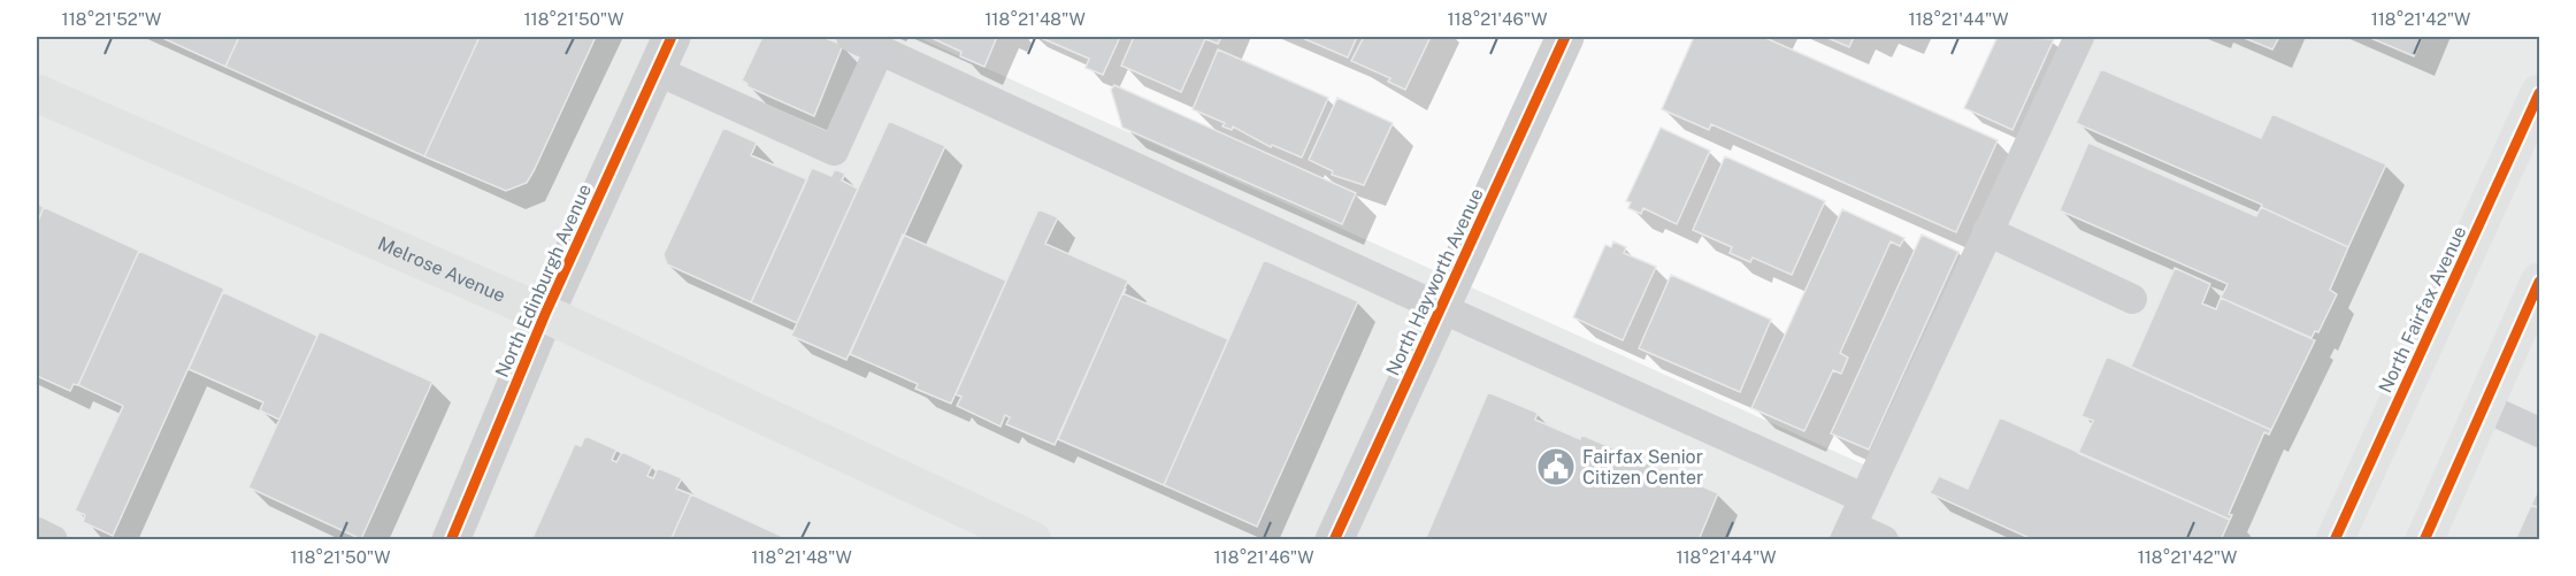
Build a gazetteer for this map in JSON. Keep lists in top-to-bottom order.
{
  "streets": {
    "main road": ["Melrose Avenue", "North Fairfax Avenue"],
    "street": ["North Edinburgh Avenue", "North Hayworth Avenue"]
  },
  "crossings": [
    ["Melrose Avenue", "North Edinburgh Avenue"]
  ],
  "places": {
    "public building": ["Fairfax Senior Citizen Center"]
  },
  "coordinates": [
    "118°21'52\"W",
    "118°21'50\"W",
    "118°21'48\"W",
    "118°21'46\"W",
    "118°21'44\"W",
    "118°21'42\"W"
  ]
}
